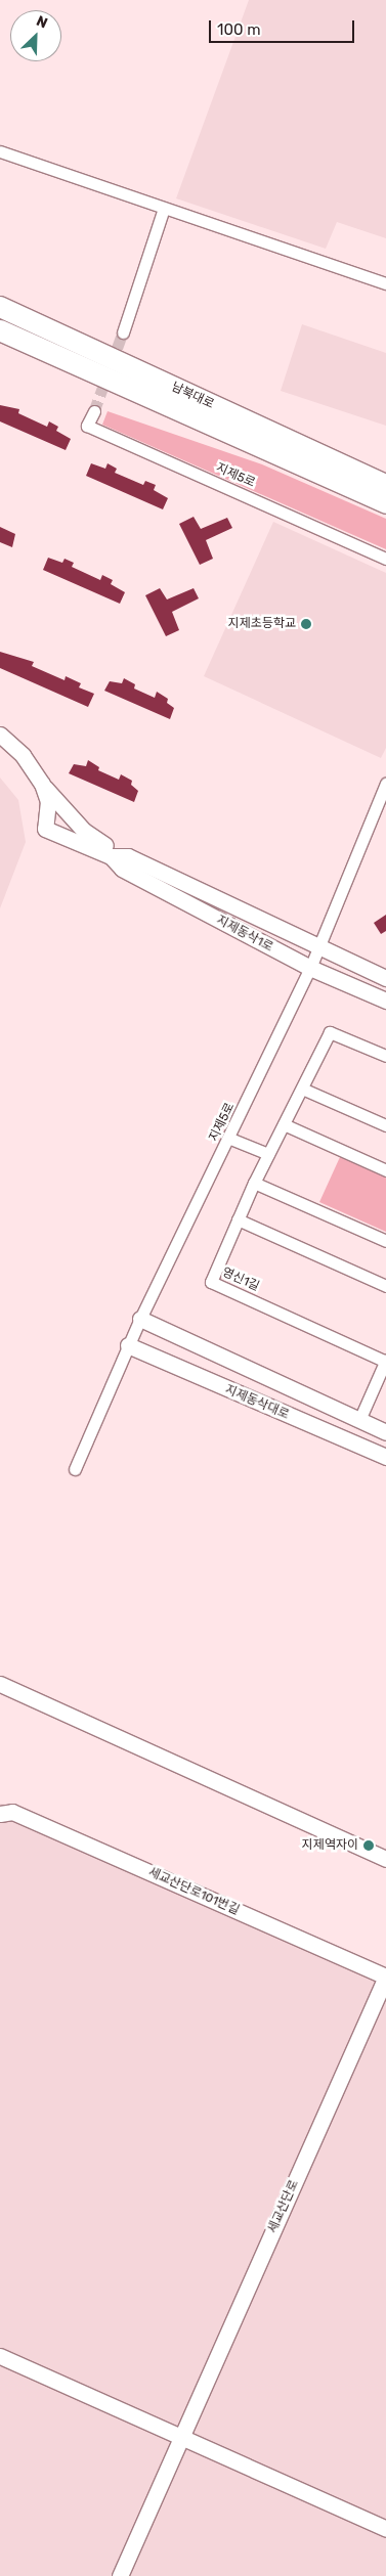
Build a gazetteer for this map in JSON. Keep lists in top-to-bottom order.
{
  "streets": {
    "highway": ["남북대로"],
    "street": [
      "지제5로",
      "지제동삭1로",
      "영신1길",
      "지제동삭대로",
      "세교산단로101번길",
      "세교산단로"
    ]
  },
  "crossings": [
    ["지제5로", "지제동삭1로"],
    ["지제5로", "지제동삭대로"],
    ["세교산단로101번길", "세교산단로"]
  ],
  "places": ["지제초등학교", "지제역자이"],
  "scale_bar": "100 m",
  "north": "top right"
}
